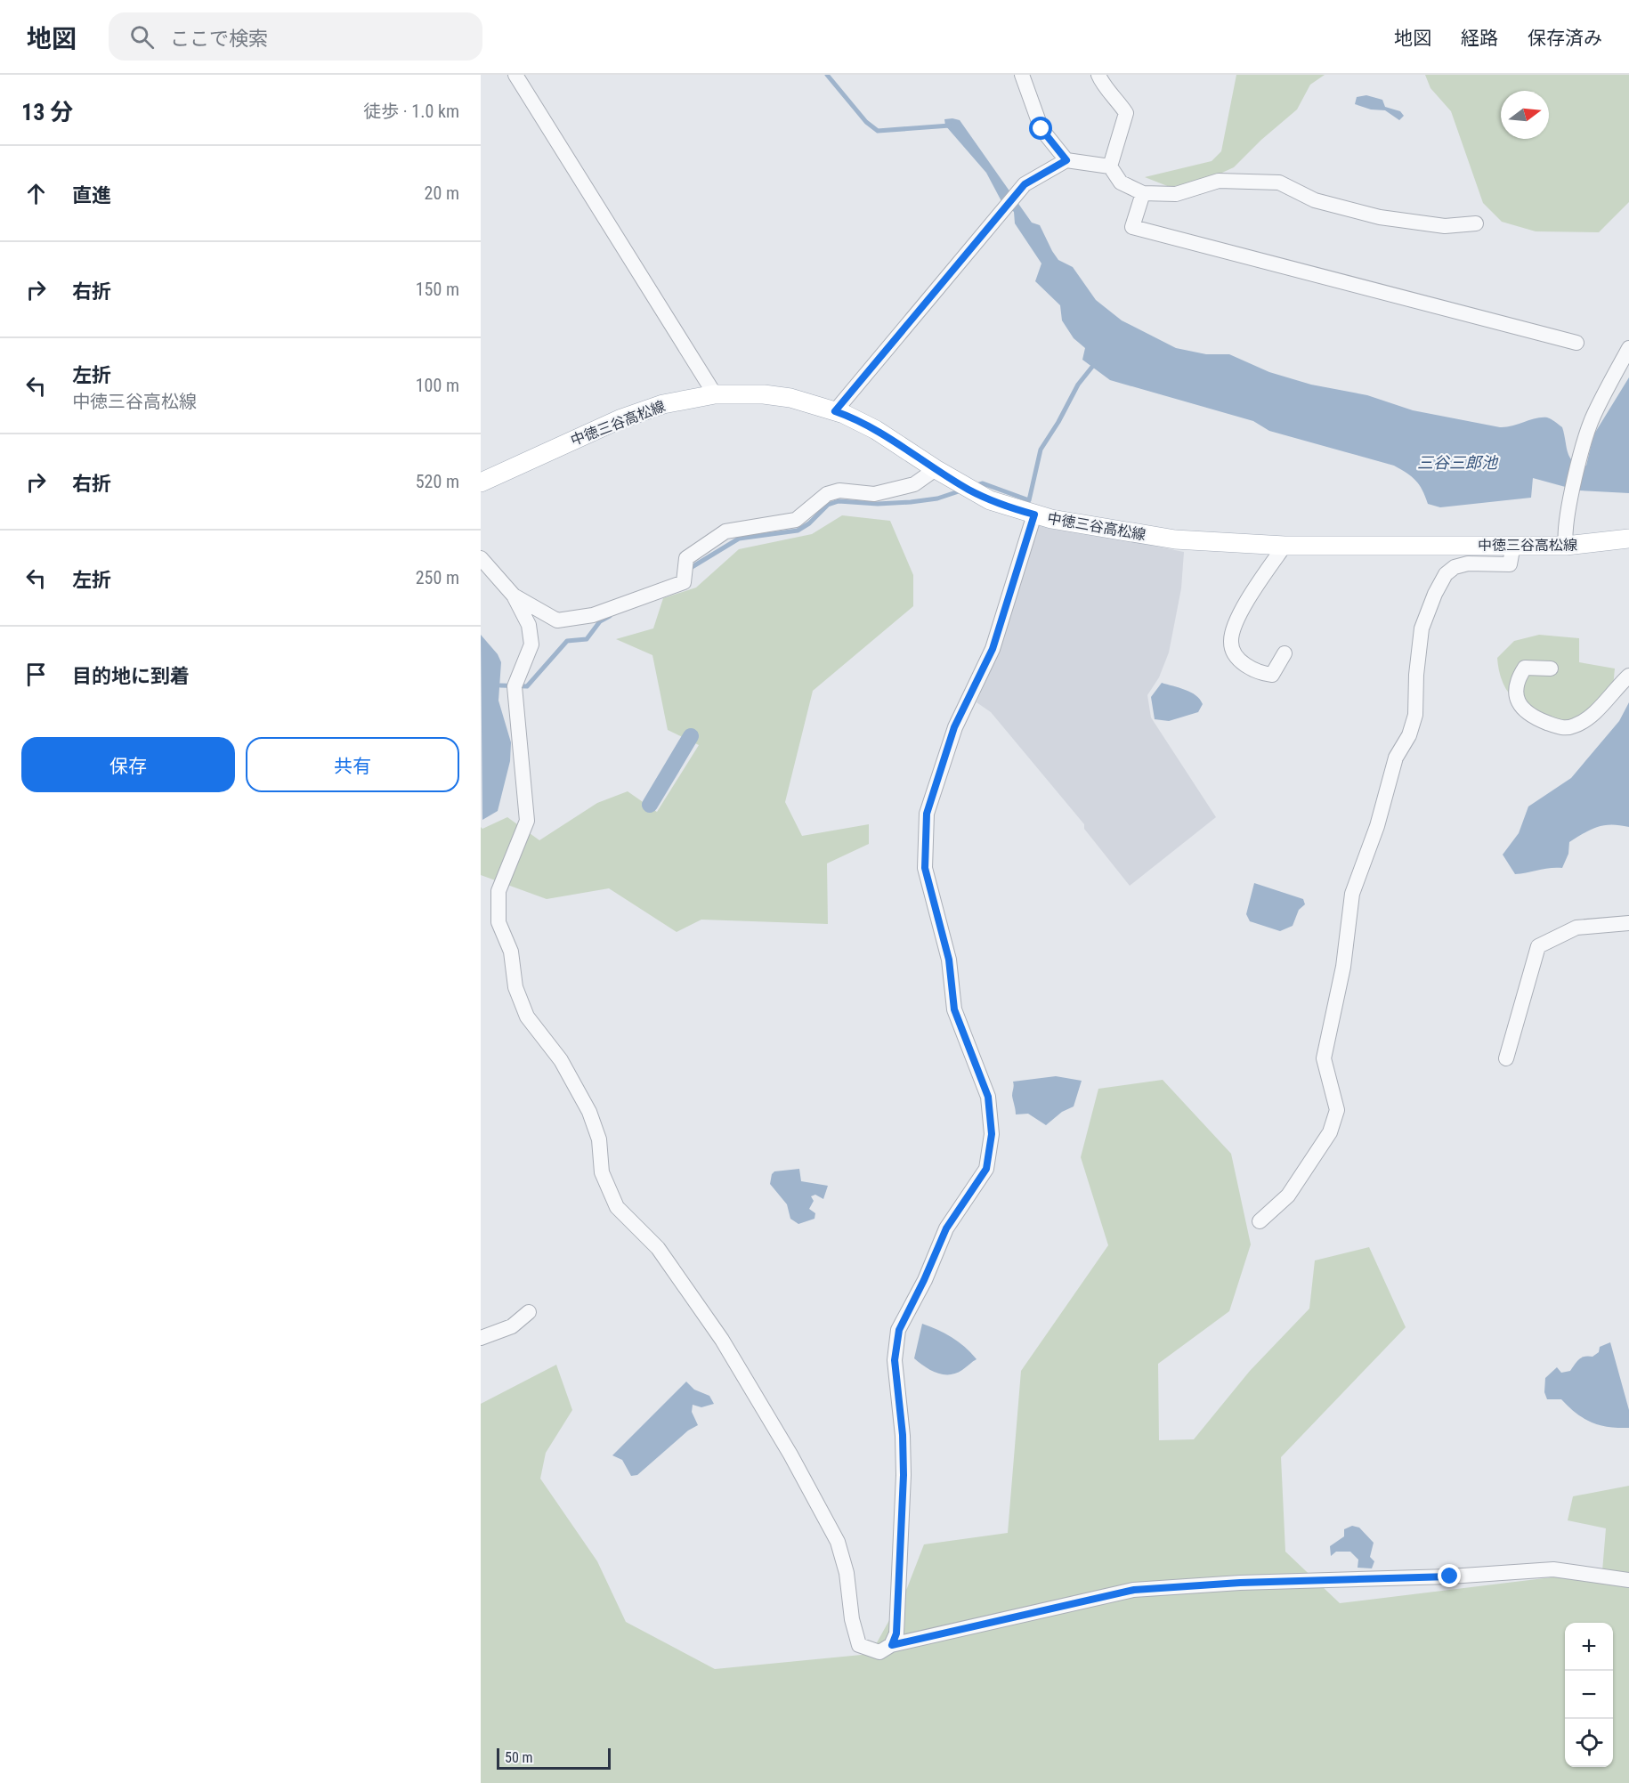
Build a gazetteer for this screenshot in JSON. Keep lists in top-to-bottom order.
{
  "streets": {
    "main road": ["中徳三谷高松線"]
  },
  "water": ["三谷三郎池"],
  "scale_bar": "50 m",
  "north": "right",
  "page": {
    "header": "地図",
    "search": "ここで検索",
    "nav": ["地図", "経路", "保存済み"],
    "heading": ["13 分", "徒歩 · 1.0 km"],
    "list": [
      ["直進", "20 m"],
      ["右折", "150 m"],
      ["左折", "中徳三谷高松線", "100 m"],
      ["右折", "520 m"],
      ["左折", "250 m"],
      "目的地に到着"
    ],
    "buttons": ["保存", "共有"],
    "map_buttons": ["+", "−"],
    "scale": "50 m"
  }
}
